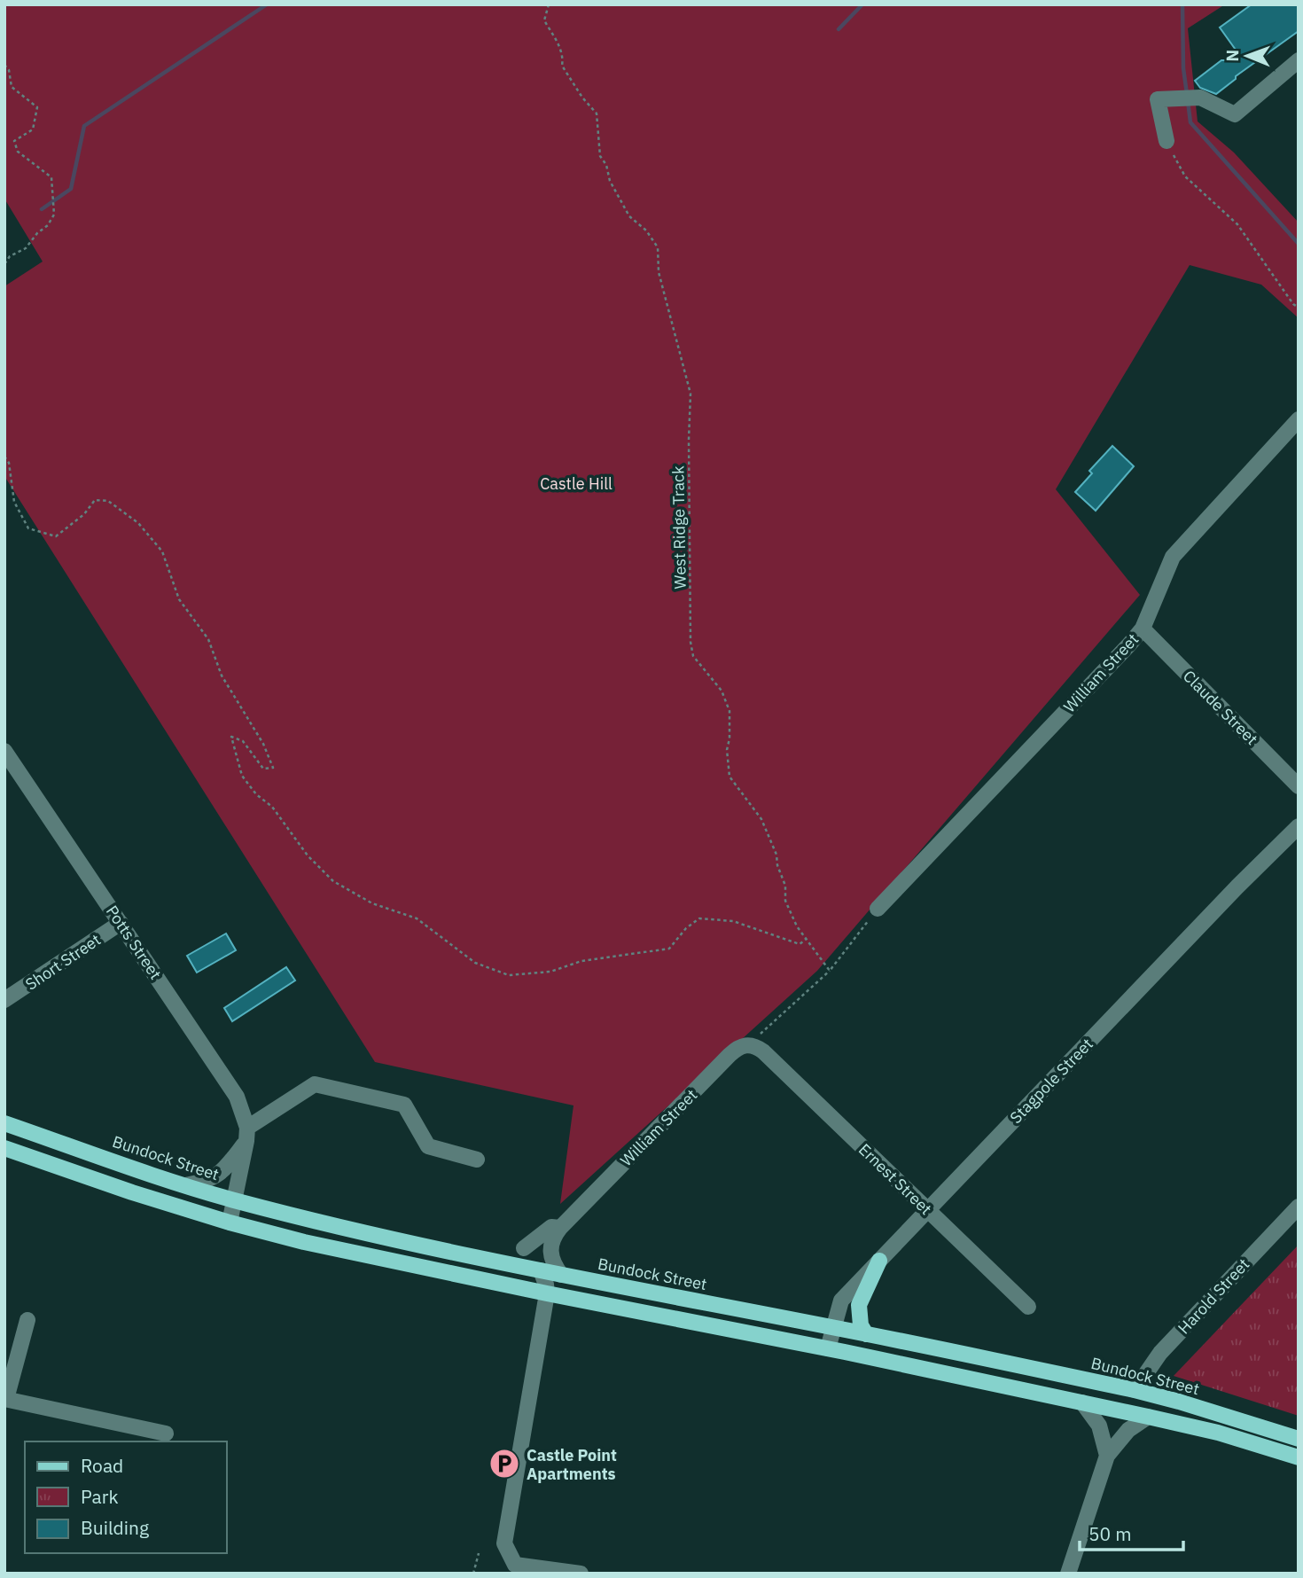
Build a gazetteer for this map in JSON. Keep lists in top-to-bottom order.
{
  "streets": {
    "main road": ["Bundock Street"],
    "street": [
      "William Street",
      "Claude Street",
      "Potts Street",
      "Short Street",
      "Stagpole Street",
      "Ernest Street",
      "Harold Street"
    ],
    "path": ["West Ridge Track"]
  },
  "crossings": [
    ["William Street", "Claude Street"],
    ["William Street", "Bundock Street"],
    ["William Street", "Ernest Street"],
    ["Potts Street", "Short Street"],
    ["Potts Street", "Bundock Street"],
    ["Stagpole Street", "Bundock Street"],
    ["Stagpole Street", "Ernest Street"],
    ["Bundock Street", "Harold Street"]
  ],
  "parks": ["Castle Hill"],
  "places": {
    "parking": ["Castle Point Apartments"]
  },
  "legend": ["Road", "Park", "Building"],
  "scale_bar": "50 m",
  "north": "left"
}
